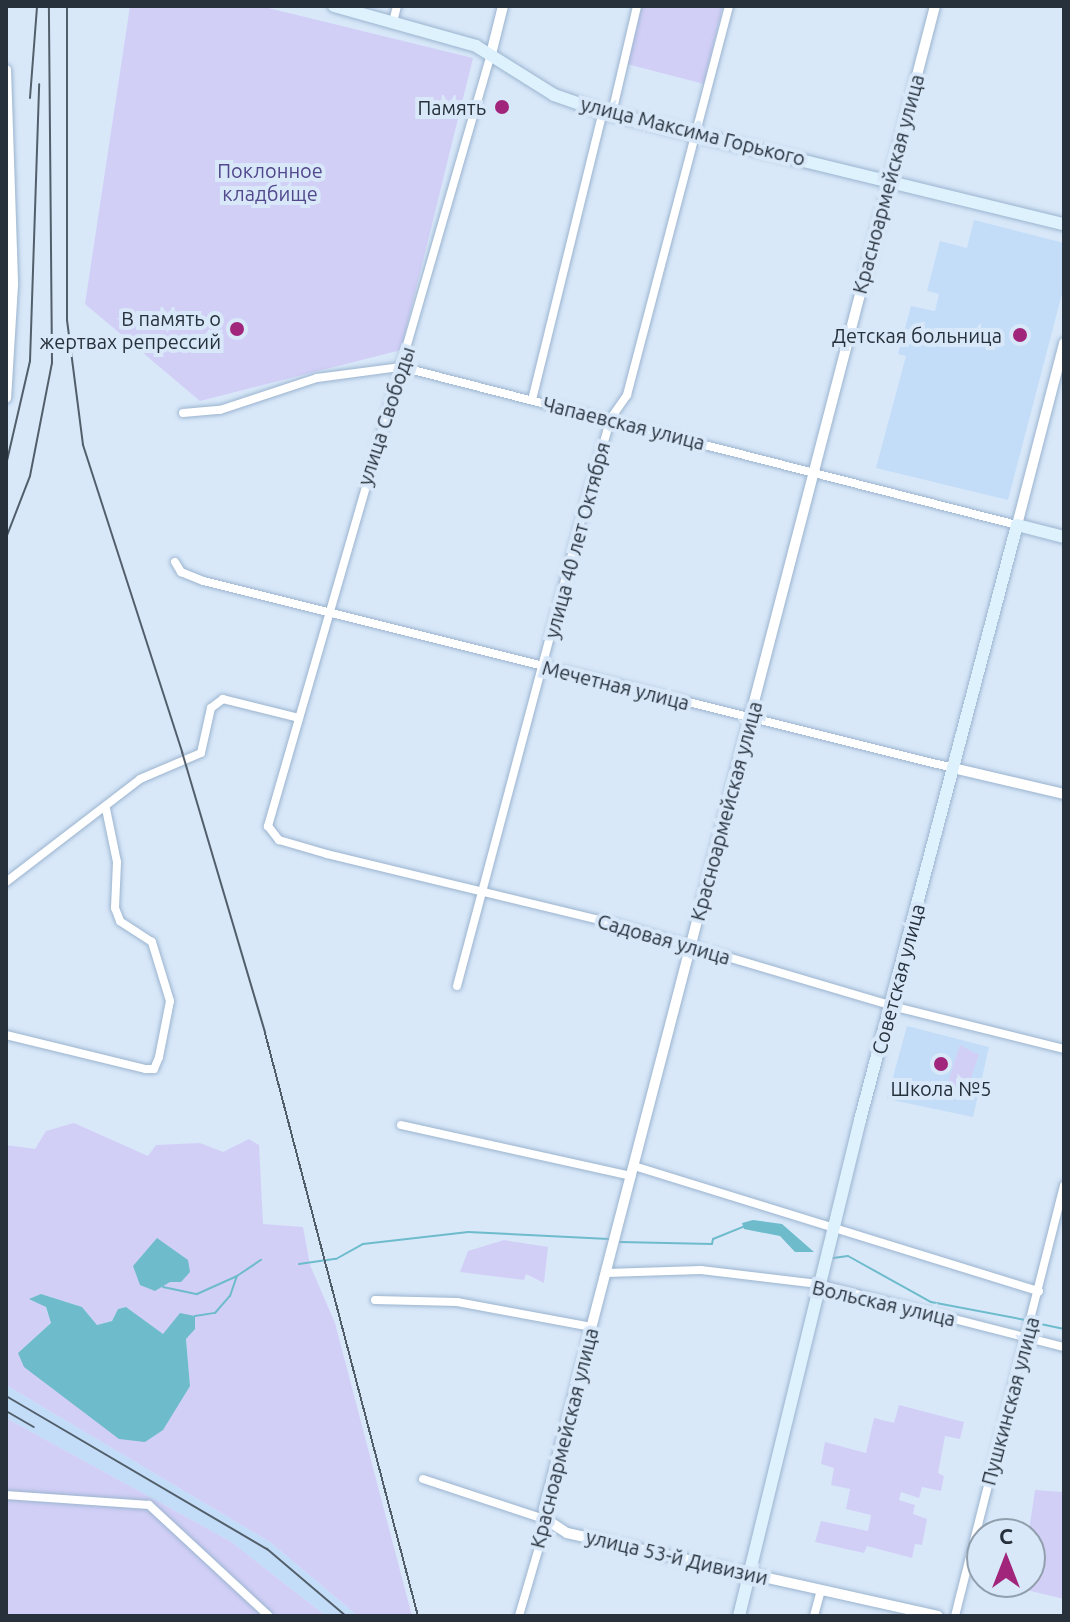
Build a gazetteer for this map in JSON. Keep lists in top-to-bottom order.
{
  "streets": {
    "main road": ["улица Максима Горького", "Чапаевская улица", "Советская улица"],
    "street": [
      "Красноармейская улица",
      "улица Свободы",
      "улица 40 лет Октября",
      "Мечетная улица",
      "Садовая улица",
      "Вольская улица",
      "Пушкинская улица",
      "улица 53-й Дивизии"
    ]
  },
  "crossings": [
    ["улица Максима Горького", "Красноармейская улица"],
    ["улица Максима Горького", "улица Свободы"],
    ["улица Максима Горького", "улица 40 лет Октября"],
    ["Красноармейская улица", "Чапаевская улица"],
    ["Красноармейская улица", "Мечетная улица"],
    ["Красноармейская улица", "Садовая улица"],
    ["Красноармейская улица", "Вольская улица"],
    ["Красноармейская улица", "улица 53-й Дивизии"],
    ["улица Свободы", "Чапаевская улица"],
    ["улица Свободы", "Мечетная улица"],
    ["улица Свободы", "Садовая улица"],
    ["Чапаевская улица", "улица 40 лет Октября"],
    ["Чапаевская улица", "Советская улица"],
    ["улица 40 лет Октября", "Мечетная улица"],
    ["улица 40 лет Октября", "Садовая улица"],
    ["Мечетная улица", "Советская улица"],
    ["Садовая улица", "Советская улица"],
    ["Советская улица", "Вольская улица"],
    ["Советская улица", "улица 53-й Дивизии"],
    ["Вольская улица", "Пушкинская улица"]
  ],
  "parks": ["Поклонное кладбище"],
  "places": [
    "Память",
    "В память о жертвах репрессий",
    "Детская больница",
    "Школа №5"
  ],
  "north": "top"
}
